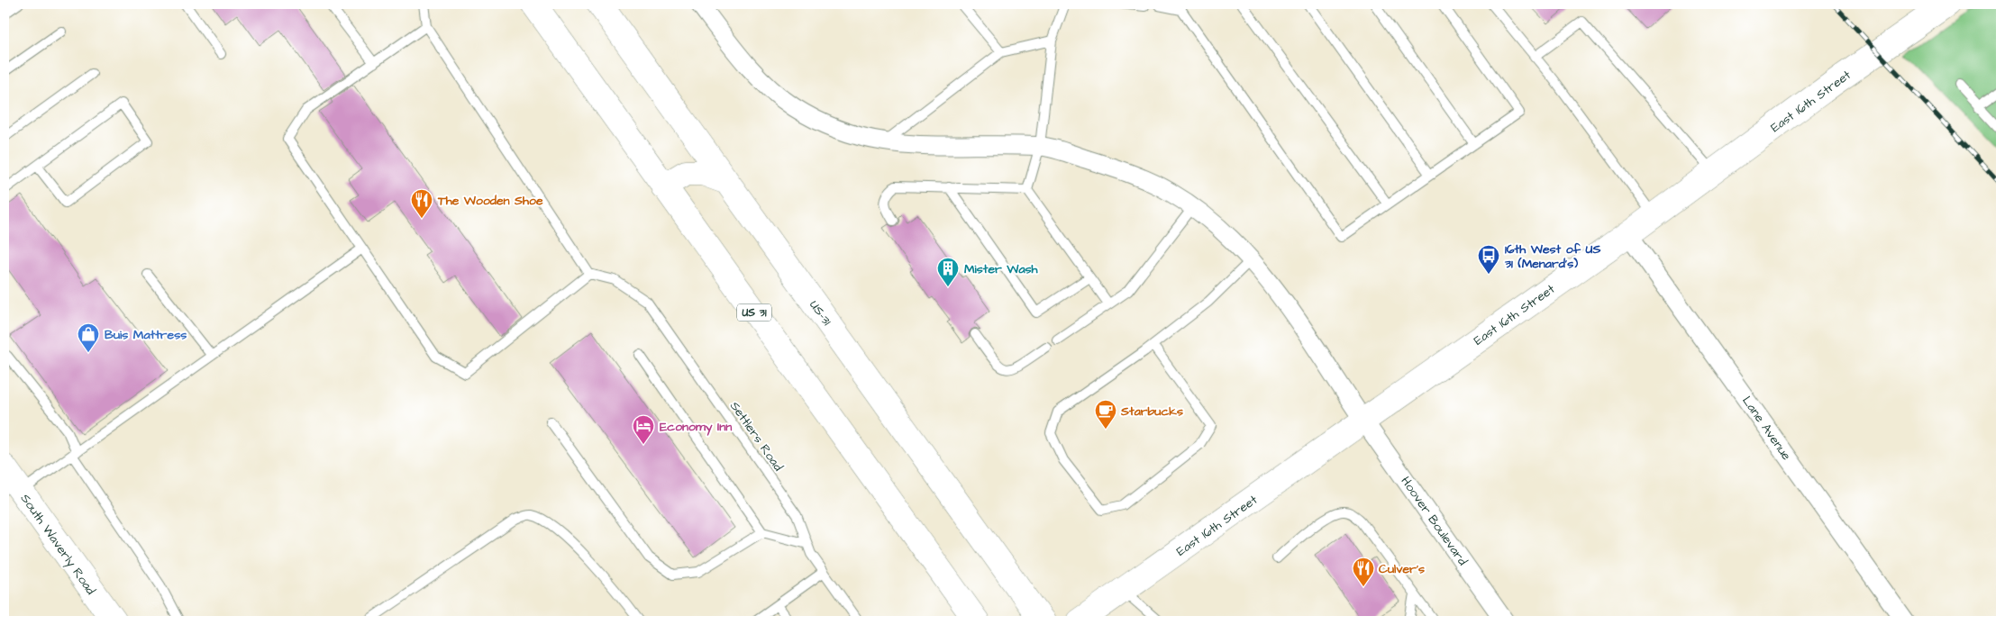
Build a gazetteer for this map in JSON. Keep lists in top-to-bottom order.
{
  "streets": {
    "main road": [
      "East 16th Street",
      "US 31",
      "US-31",
      "South Waverly Road"
    ],
    "street": ["Lane Avenue", "Hoover Boulevard"],
    "lane": ["Settlers Road"]
  },
  "crossings": [
    ["East 16th Street", "Lane Avenue"],
    ["East 16th Street", "Hoover Boulevard"]
  ],
  "places": {
    "restaurant": ["The Wooden Shoe", "Culver's"],
    "bus stop": ["16th West of US 31 (Menard's)"],
    "building": ["Mister Wash"],
    "shop": ["Buis Mattress"],
    "cafe": ["Starbucks"],
    "hotel": ["Economy Inn"]
  }
}
